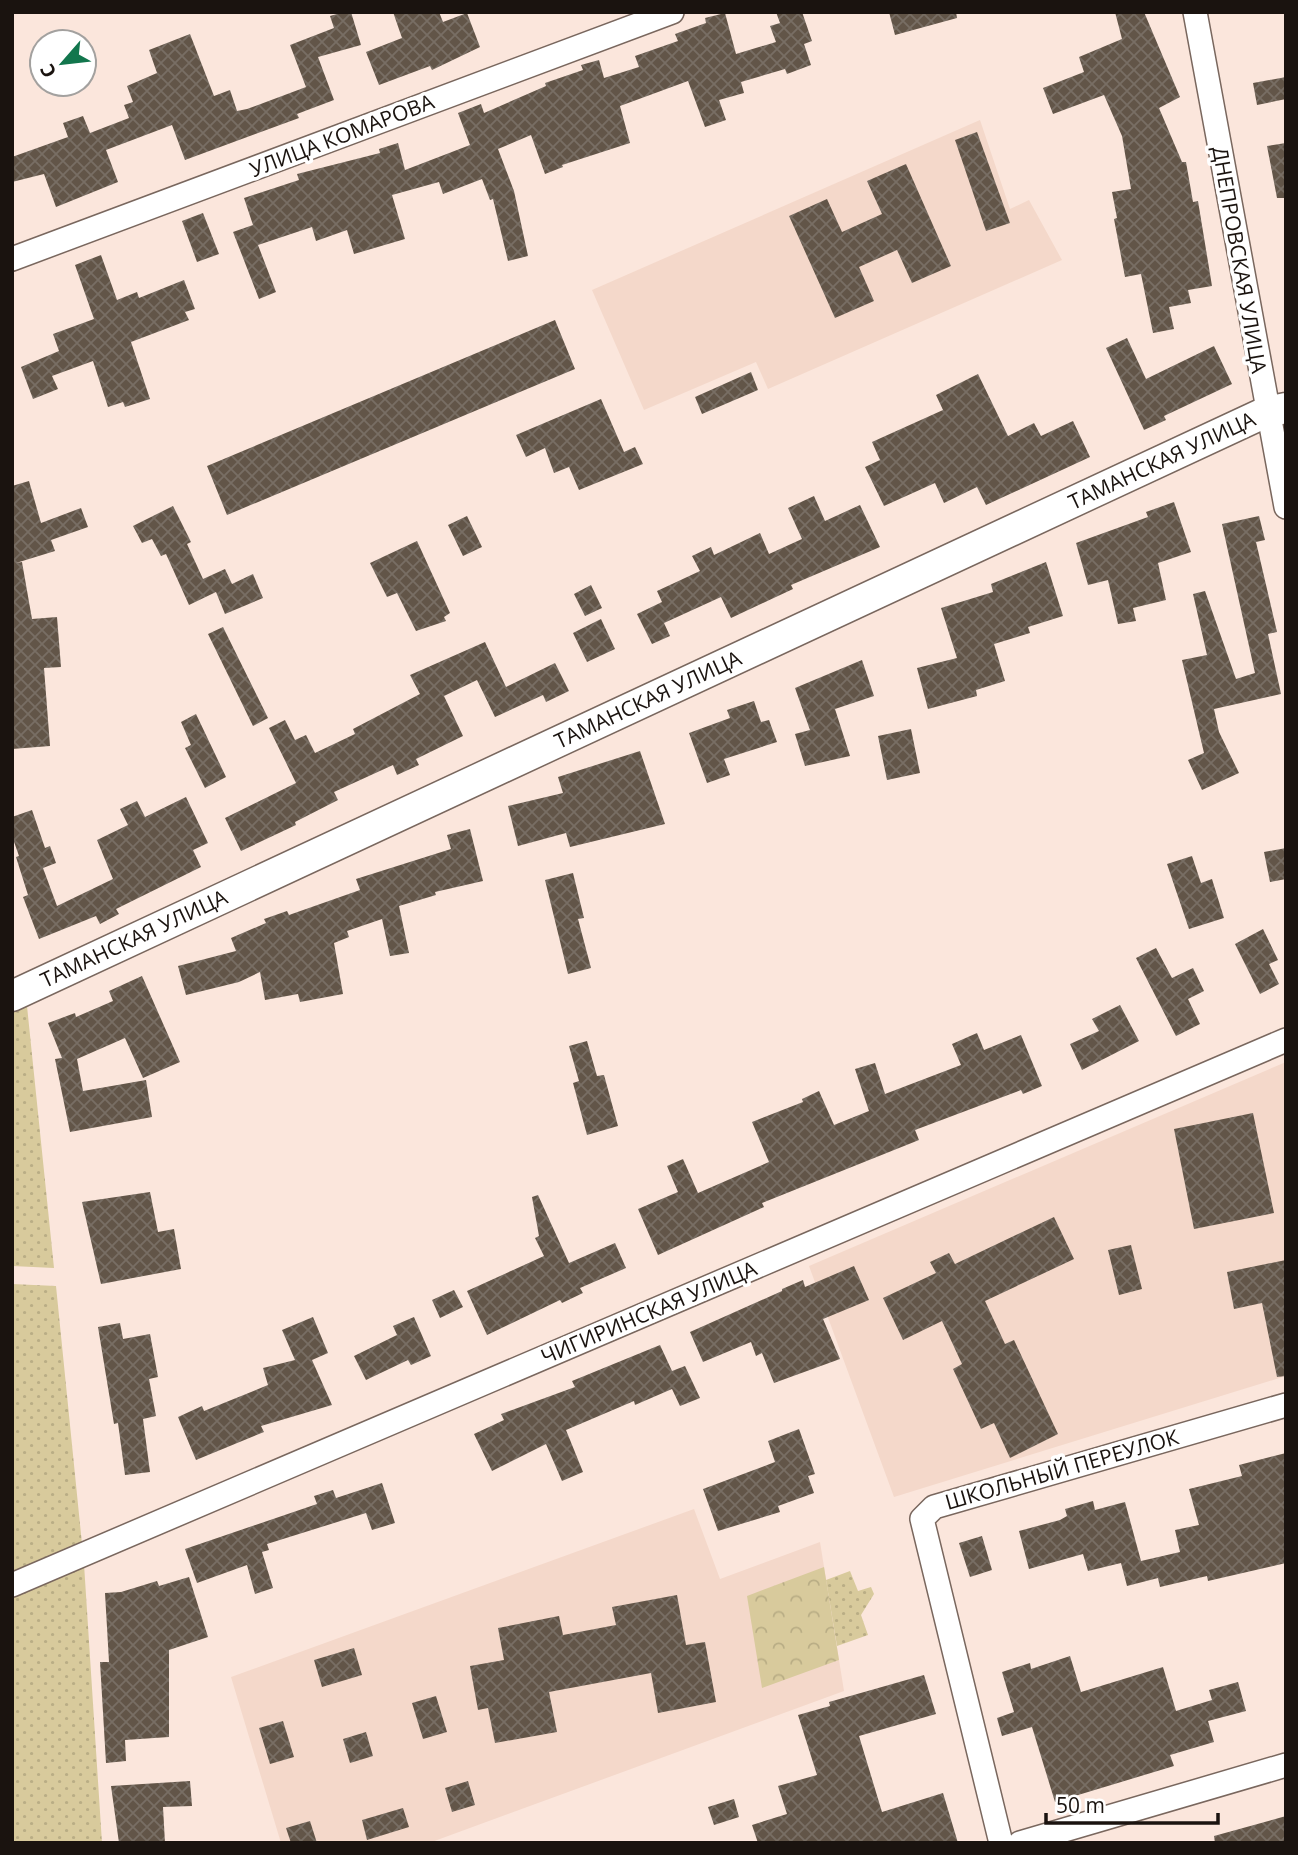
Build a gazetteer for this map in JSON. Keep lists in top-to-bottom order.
{
  "streets": {
    "street": [
      "УЛИЦА КОМАРОВА",
      "ДНЕПРОВСКАЯ УЛИЦА",
      "ТАМАНСКАЯ УЛИЦА",
      "ЧИГИРИНСКАЯ УЛИЦА",
      "ШКОЛЬНЫЙ ПЕРЕУЛОК"
    ]
  },
  "crossings": [
    ["ДНЕПРОВСКАЯ УЛИЦА", "ТАМАНСКАЯ УЛИЦА"]
  ],
  "scale_bar": "50 m",
  "north": "bottom left"
}
